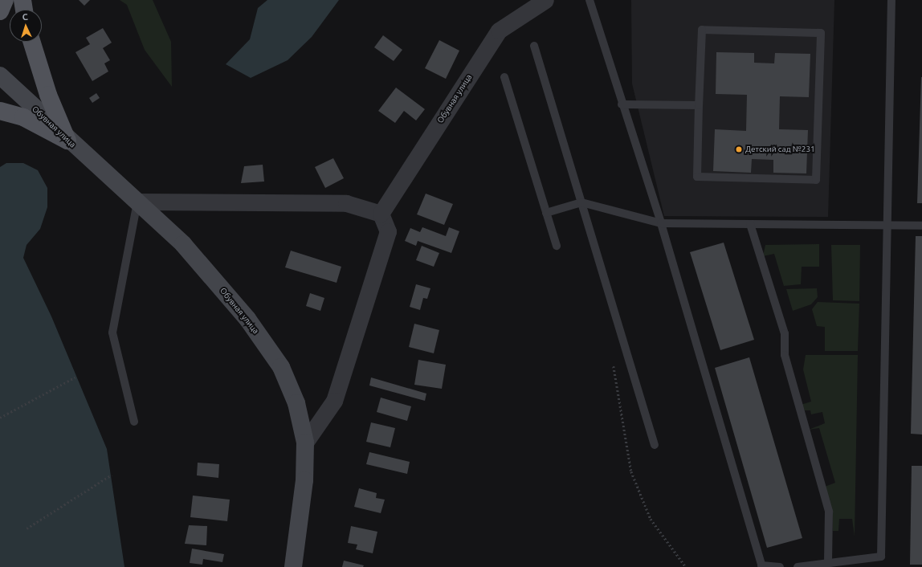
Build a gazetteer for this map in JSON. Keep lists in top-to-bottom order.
{
  "streets": {
    "main road": ["Обувная улица"]
  },
  "places": ["Детский сад №231"],
  "north": "top"
}
